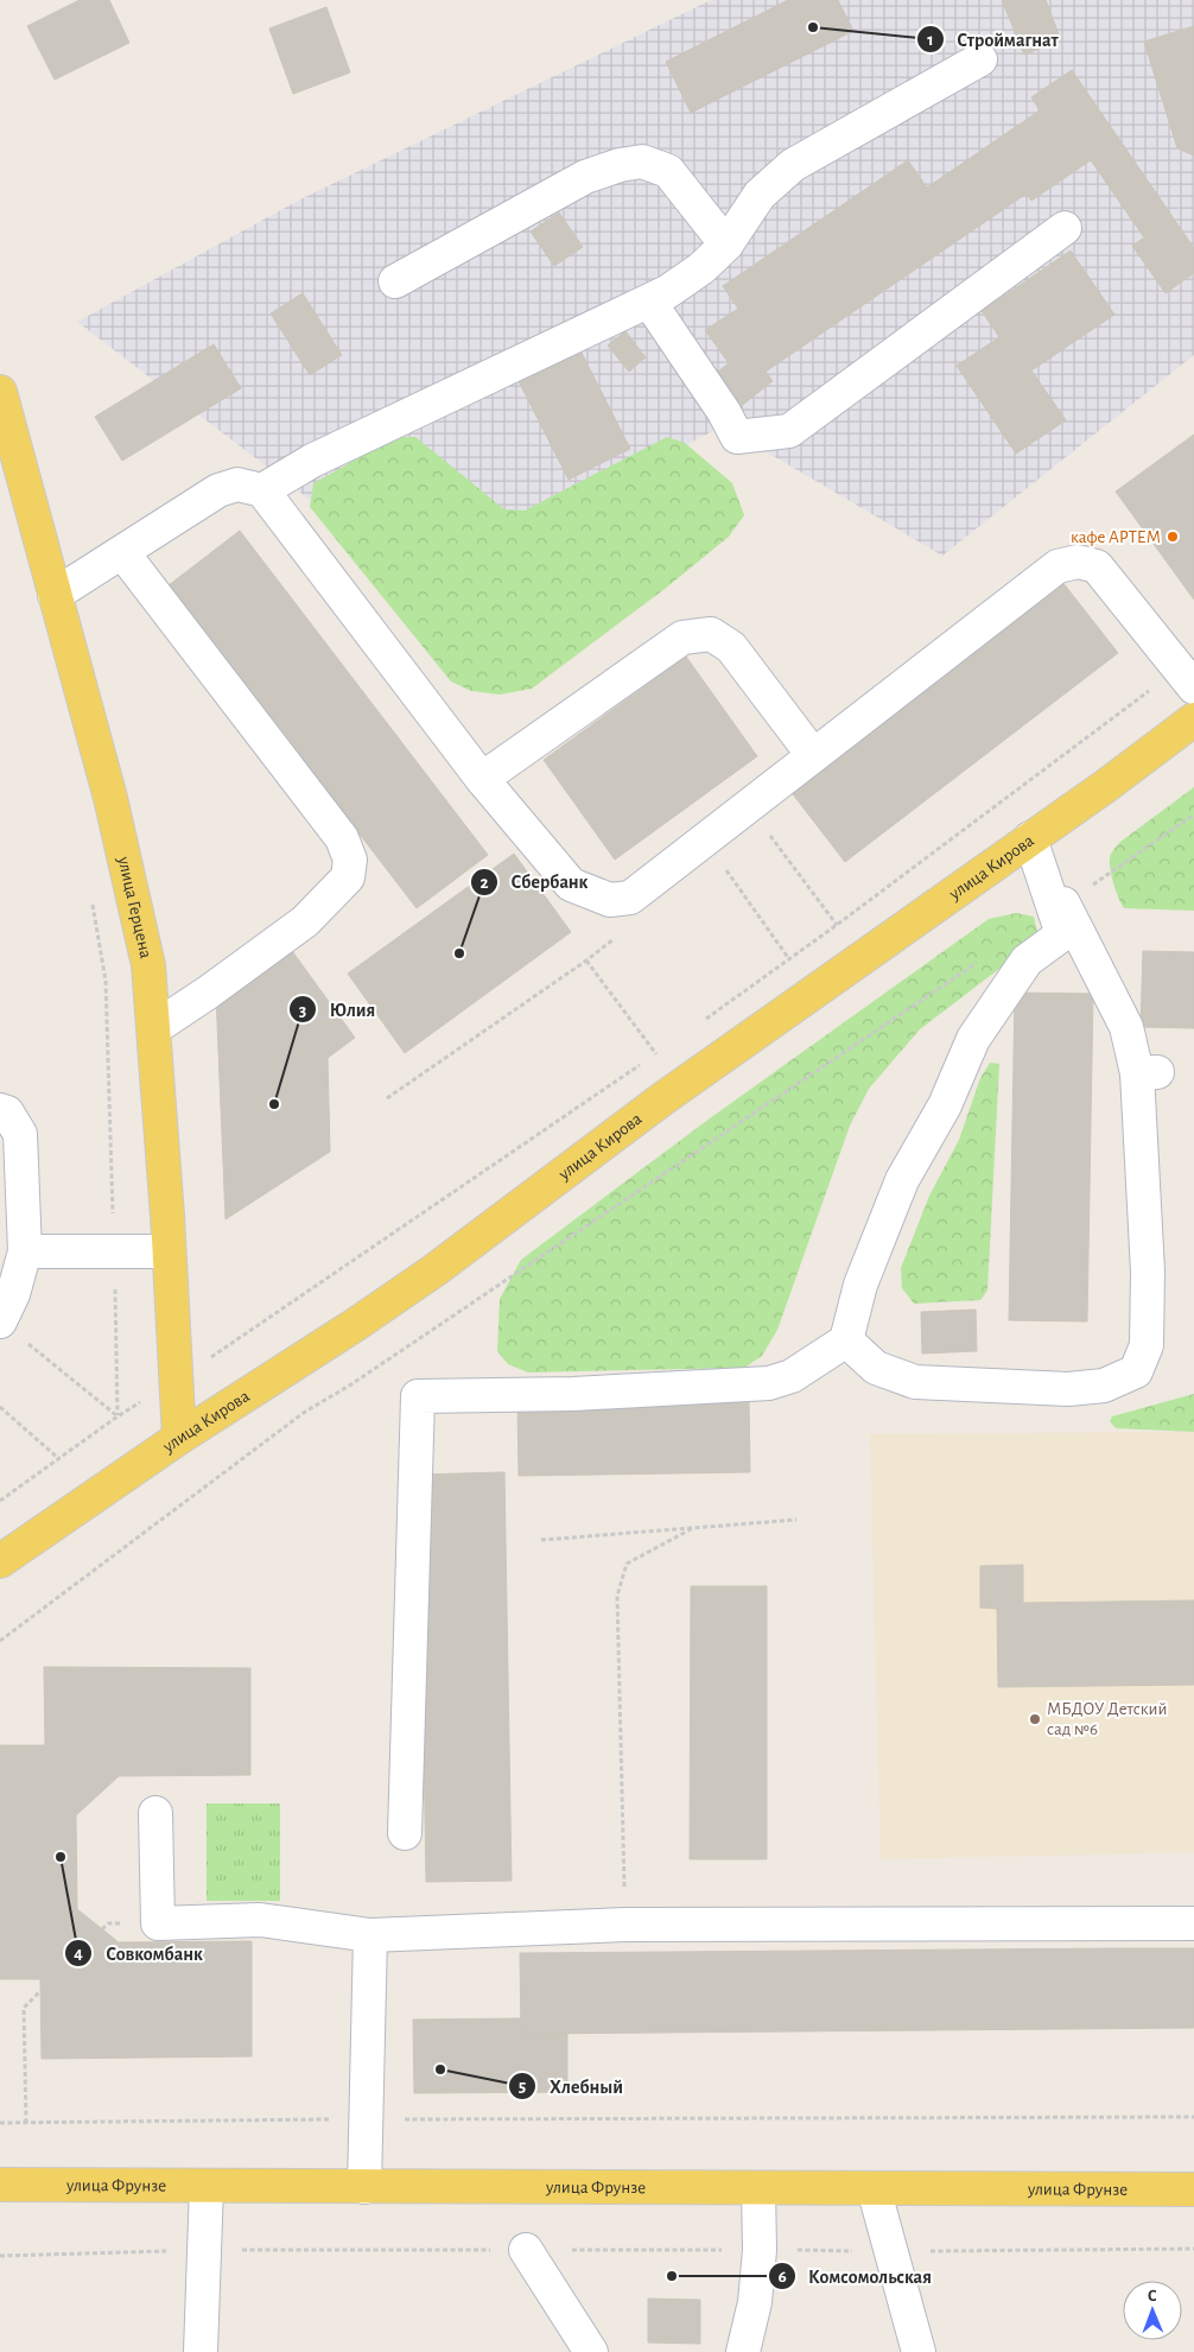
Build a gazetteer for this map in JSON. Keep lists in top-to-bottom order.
{
  "streets": {
    "main road": ["улица Кирова", "улица Герцена", "улица Фрунзе"]
  },
  "crossings": [
    ["улица Кирова", "улица Герцена"]
  ],
  "places": [
    "Строймагнат",
    "кафе АРТЕМ",
    "Сбербанк",
    "Юлия",
    "МБДОУ Детский сад №6",
    "Совкомбанк",
    "Хлебный",
    "Комсомольская"
  ],
  "north": "top"
}
